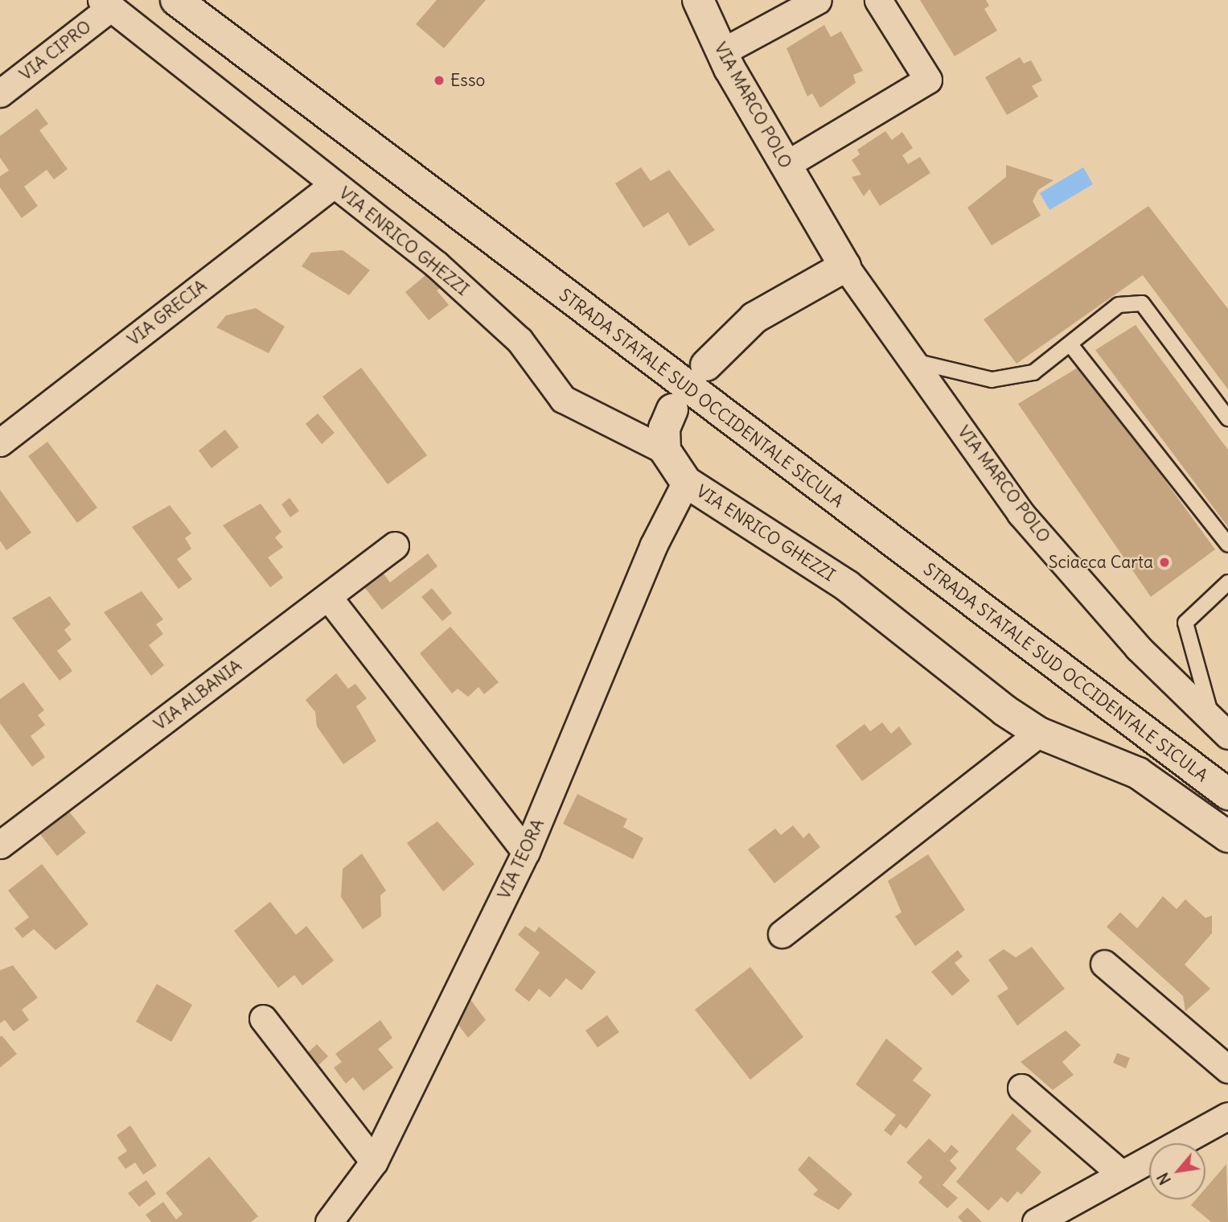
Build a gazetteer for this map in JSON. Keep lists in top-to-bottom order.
{
  "streets": {
    "main road": ["VIA MARCO POLO", "VIA ENRICO GHEZZI", "STRADA STATALE SUD OCCIDENTALE SICULA"],
    "street": [
      "VIA CIPRO",
      "VIA GRECIA",
      "VIA ALBANIA",
      "VIA TEORA"
    ]
  },
  "crossings": [
    ["VIA CIPRO", "VIA ENRICO GHEZZI"],
    ["VIA ENRICO GHEZZI", "VIA GRECIA"],
    ["VIA ENRICO GHEZZI", "VIA TEORA"]
  ],
  "places": ["Esso", "Sciacca Carta"],
  "north": "bottom left"
}
